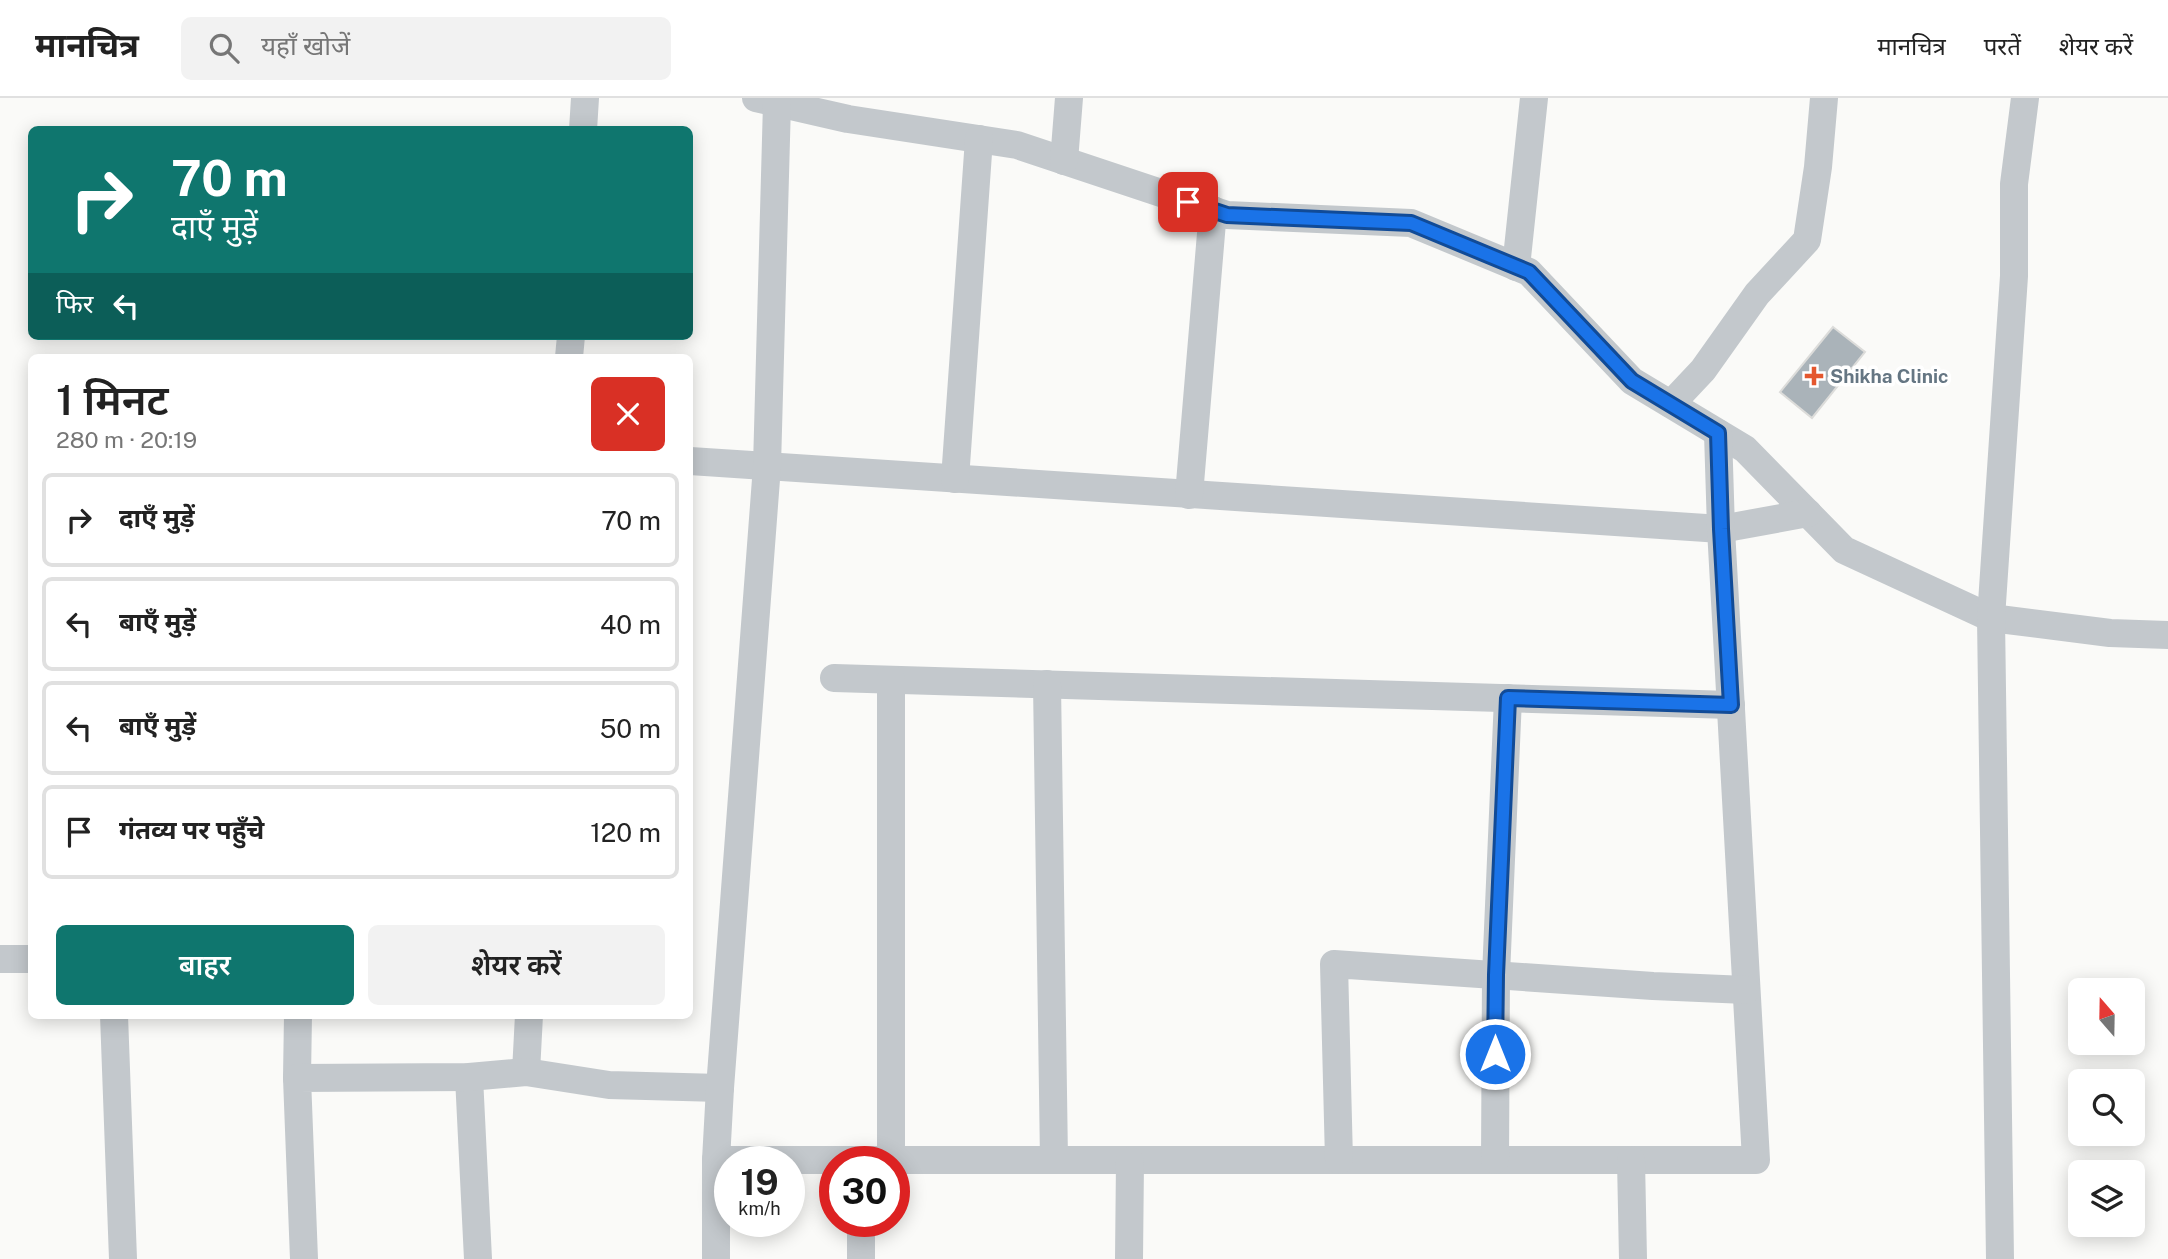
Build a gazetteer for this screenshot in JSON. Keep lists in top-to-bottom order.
{
  "places": {
    "health": ["Shikha Clinic"]
  },
  "north": "top",
  "page": {
    "header": "मानचित्र",
    "search": "यहाँ खोजें",
    "nav": ["मानचित्र", "परतें", "शेयर करें"],
    "turn": ["70 m", "दाएँ मुड़ें"],
    "then": "फिर",
    "heading": ["1 मिनट", "280 m · 20:19"],
    "list": [
      {
        "name": "दाएँ मुड़ें",
        "value": "70 m"
      },
      {
        "name": "बाएँ मुड़ें",
        "value": "40 m"
      },
      {
        "name": "बाएँ मुड़ें",
        "value": "50 m"
      },
      {
        "name": "गंतव्य पर पहुँचे",
        "value": "120 m"
      }
    ],
    "buttons": ["बाहर", "शेयर करें"],
    "speed": "19 km/h",
    "limit": "30"
  }
}
